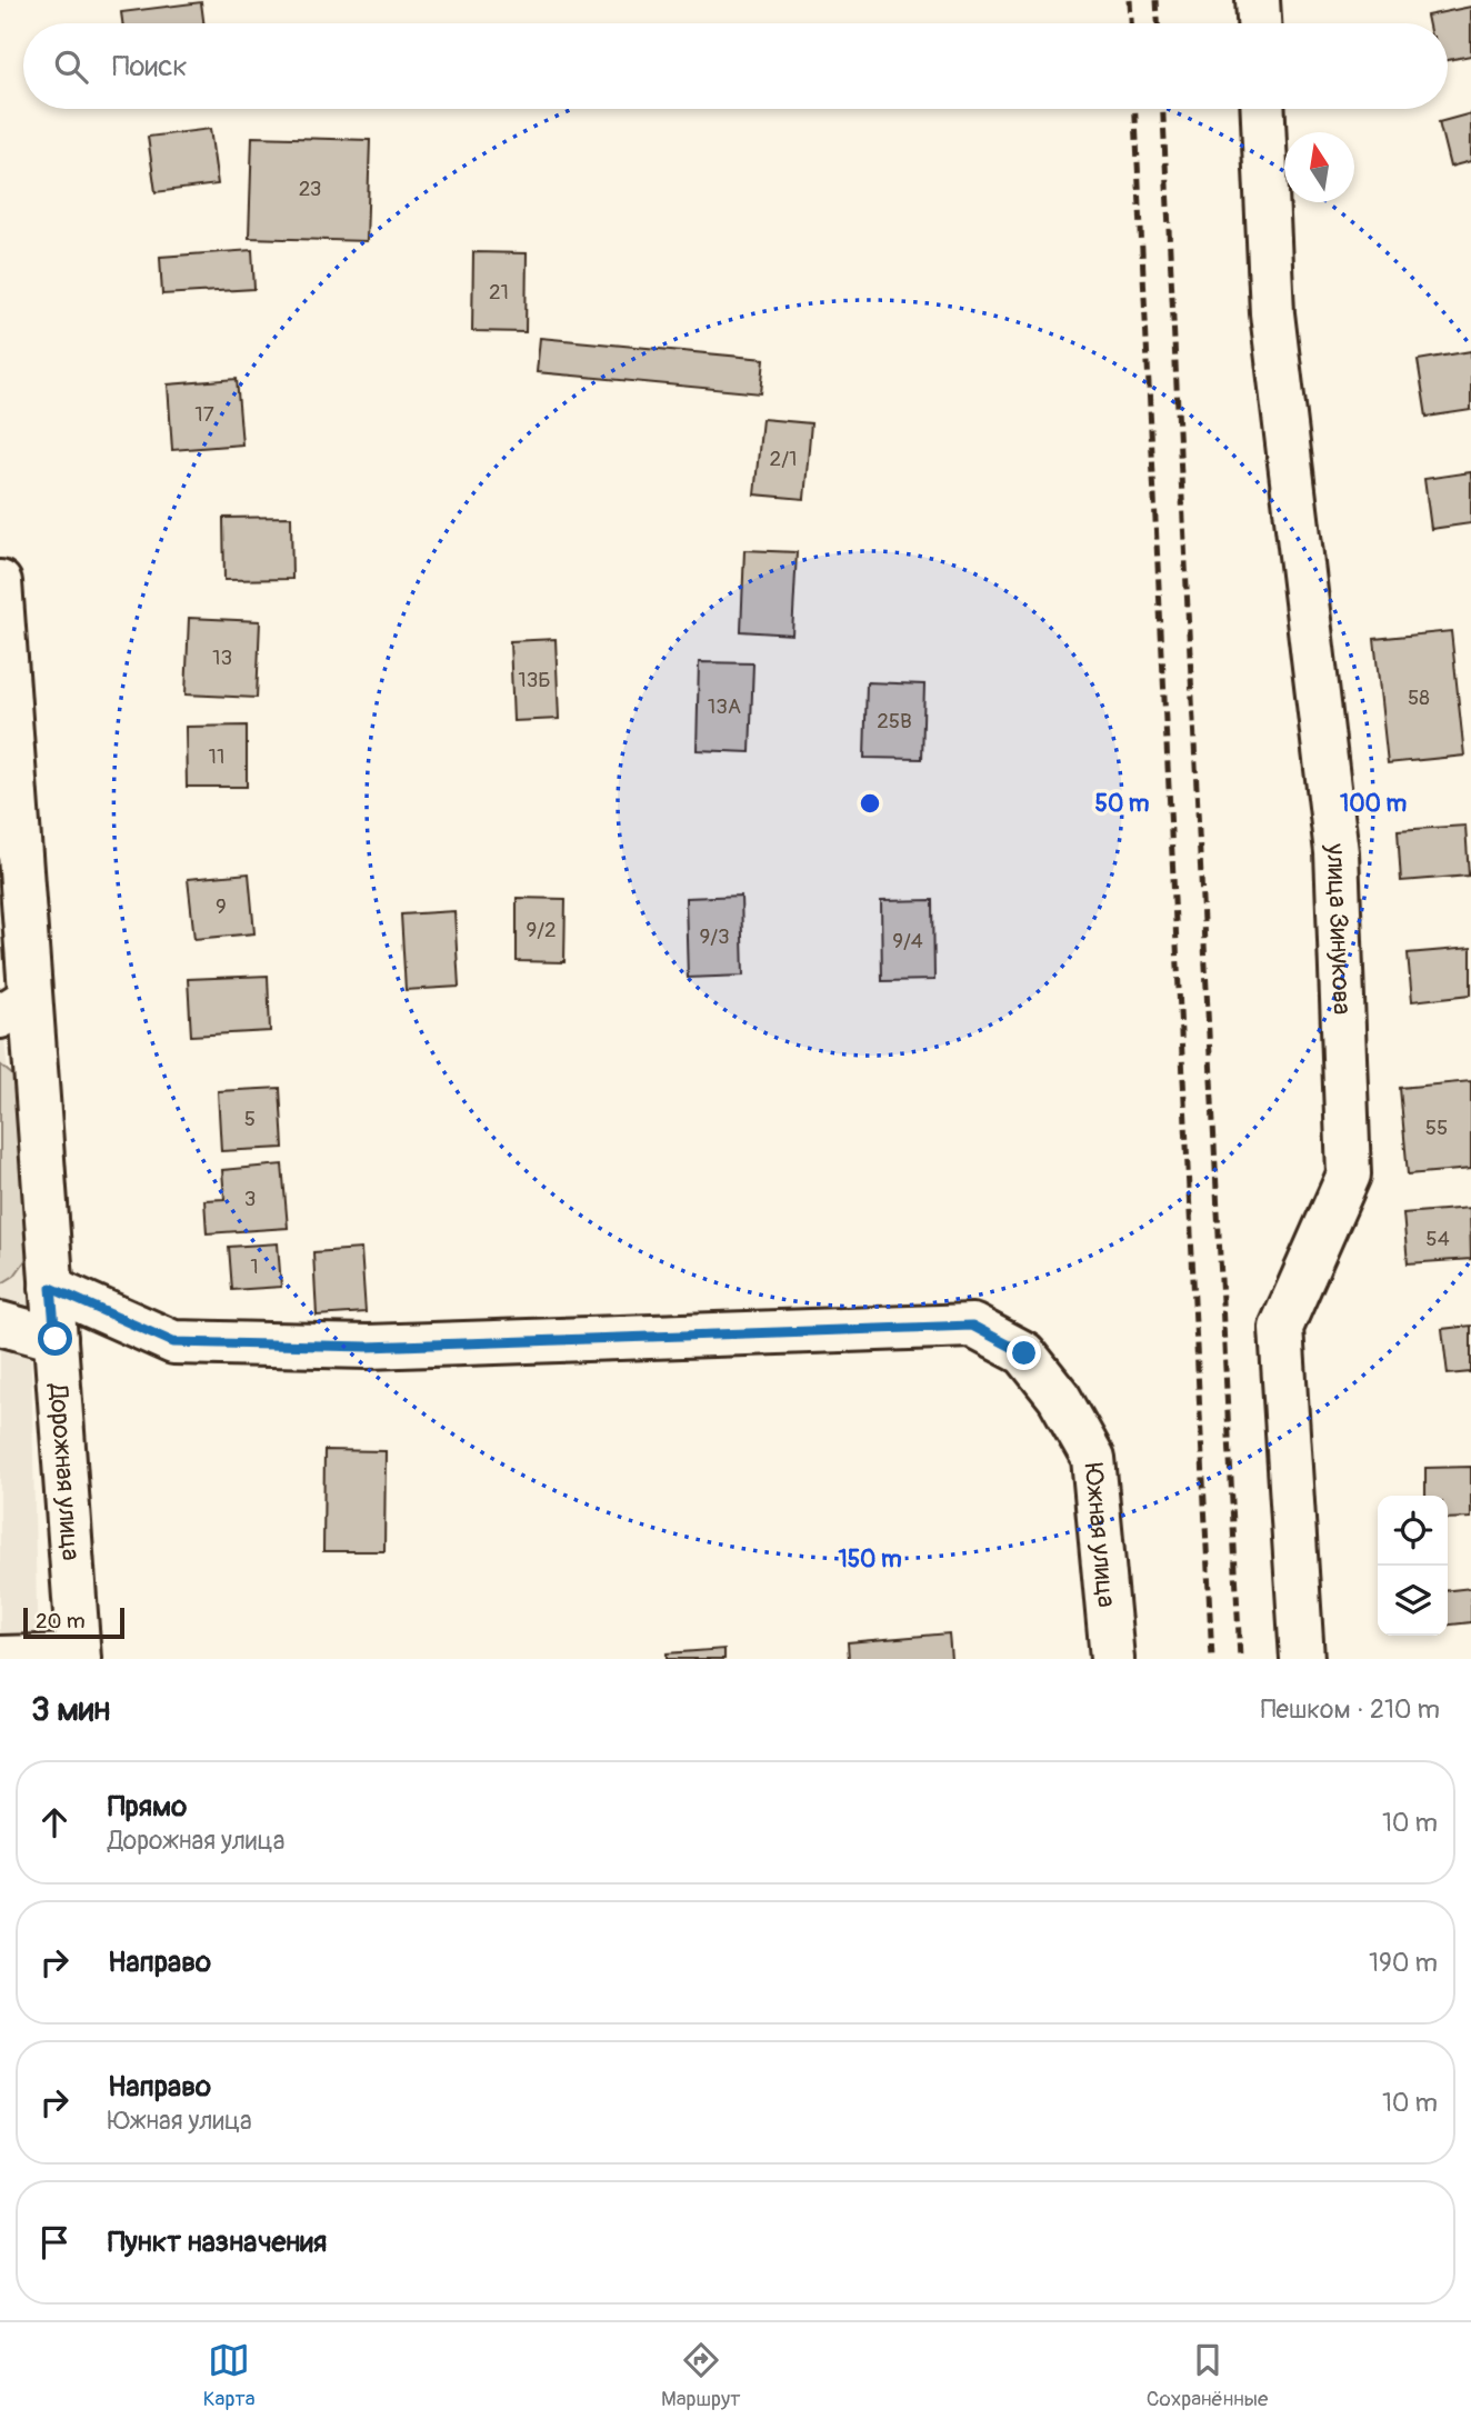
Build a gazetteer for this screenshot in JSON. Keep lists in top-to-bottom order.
{
  "streets": {
    "street": ["улица Зинукова", "Дорожная улица", "Южная улица"]
  },
  "crossings": [
    ["Дорожная улица", "Южная улица"]
  ],
  "house_numbers": [
    "23",
    "21",
    "17",
    "2/1",
    "13",
    "13Б",
    "58",
    "13А",
    "25В",
    "11",
    "9",
    "9/2",
    "9/3",
    "9/4",
    "5",
    "55",
    "3",
    "54",
    "1"
  ],
  "scale_bar": "20 m",
  "north": "top",
  "page": {
    "search": "Поиск",
    "scale": "20 m",
    "heading": ["3 мин", "Пешком · 210 m"],
    "list": [
      ["Прямо", "Дорожная улица", "10 m"],
      ["Направо", "190 m"],
      ["Направо", "Южная улица", "10 m"],
      "Пункт назначения"
    ],
    "nav": ["Карта", "Маршрут", "Сохранённые"]
  },
  "rings": ["50 m", "100 m", "150 m"]
}
